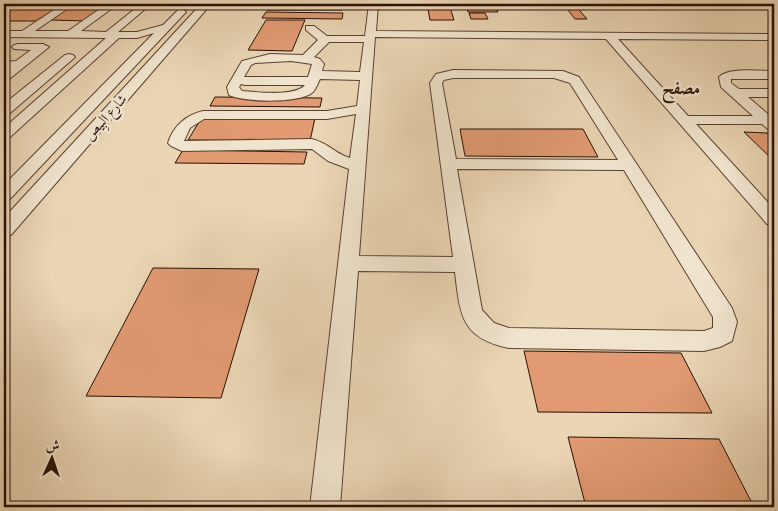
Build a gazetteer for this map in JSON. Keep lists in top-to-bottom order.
{
  "streets": {
    "street": ["شارع البِيص"]
  },
  "districts": ["مصفح"],
  "north": "top"
}
